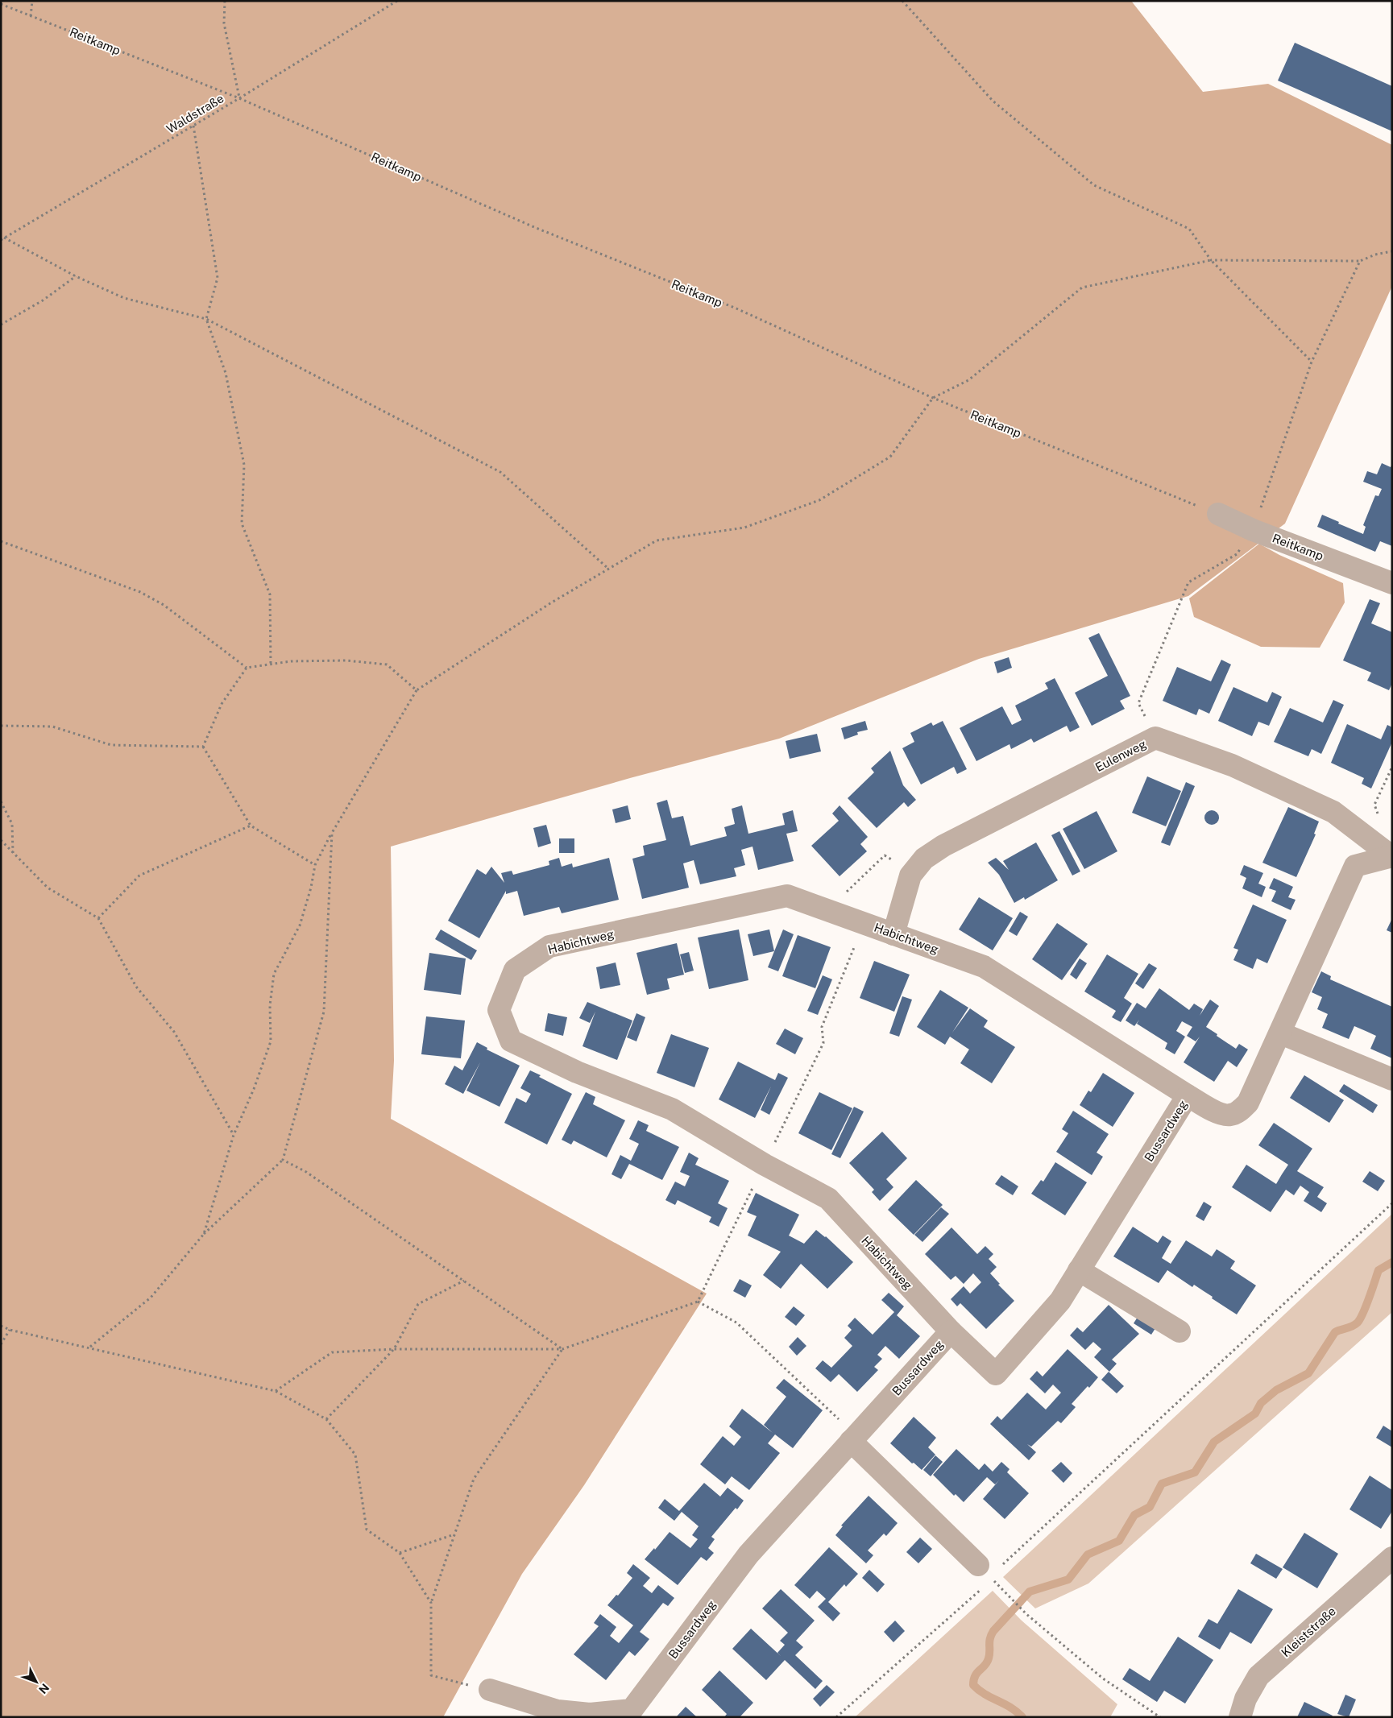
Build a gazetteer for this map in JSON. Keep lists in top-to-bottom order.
{
  "streets": {
    "street": [
      "Reitkamp",
      "Eulenweg",
      "Habichtweg",
      "Bussardweg",
      "Kleiststraße"
    ],
    "path": ["Waldstraße"]
  },
  "crossings": [
    ["Reitkamp", "Waldstraße"],
    ["Eulenweg", "Habichtweg"],
    ["Eulenweg", "Bussardweg"],
    ["Habichtweg", "Bussardweg"]
  ],
  "north": "bottom right"
}
